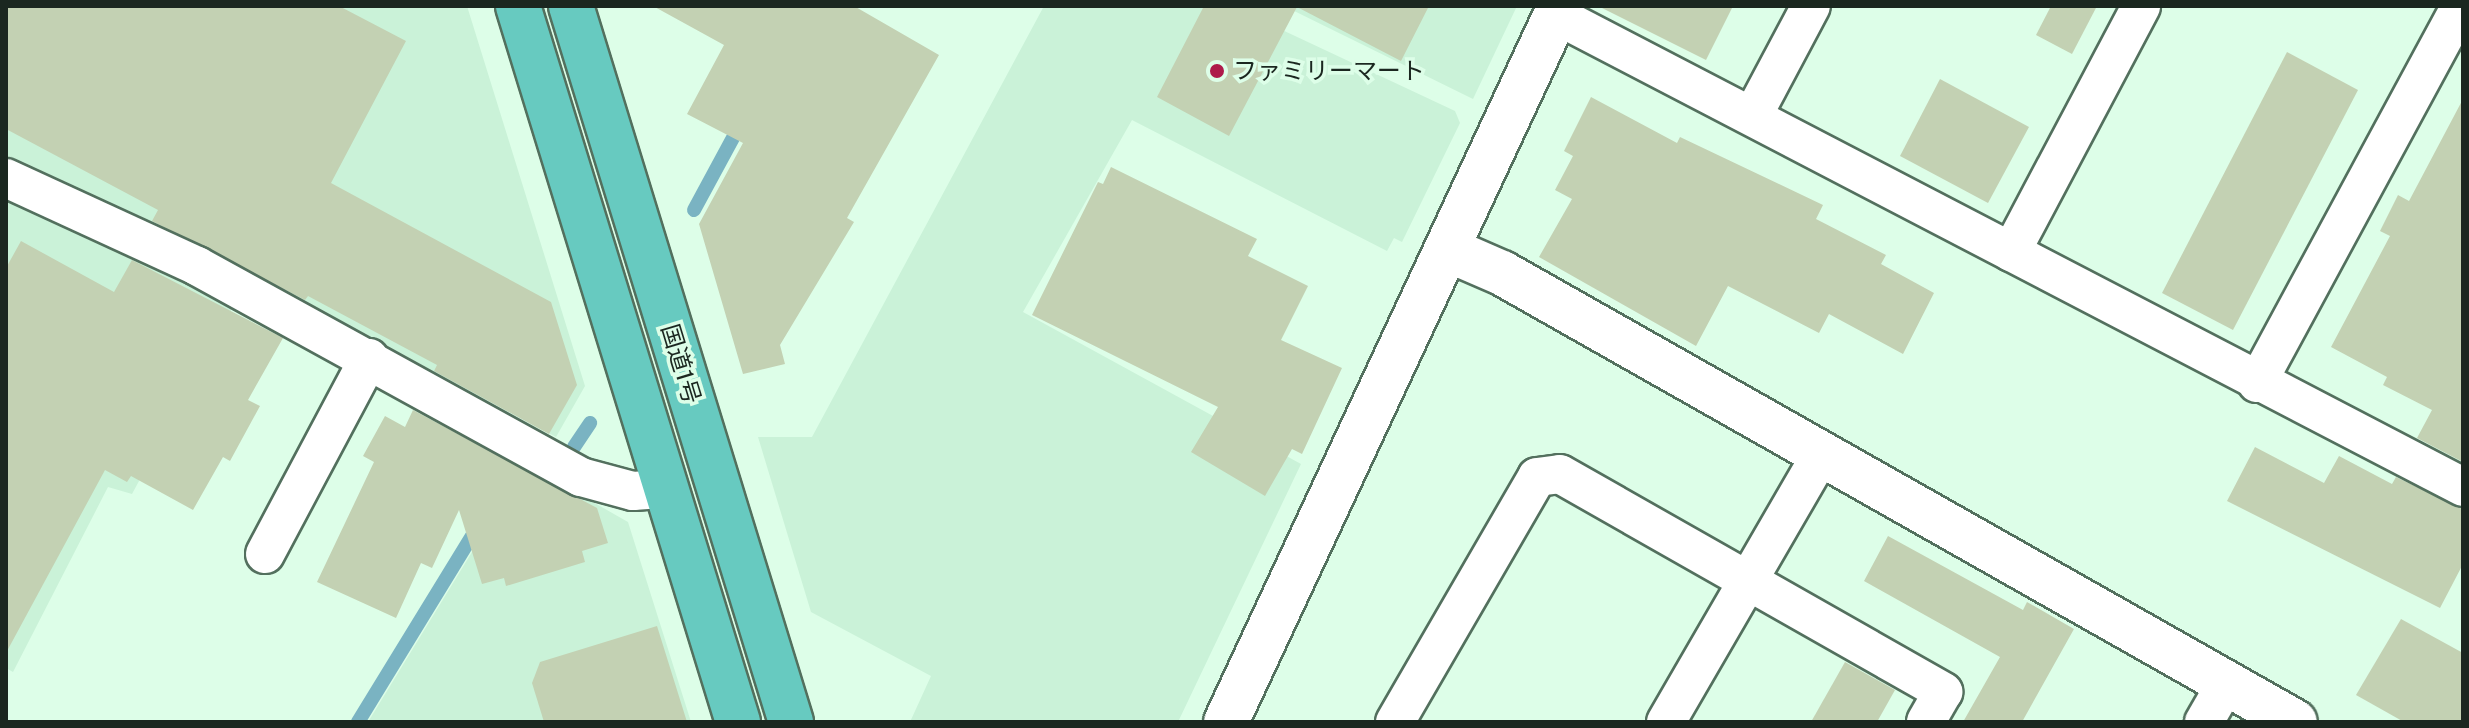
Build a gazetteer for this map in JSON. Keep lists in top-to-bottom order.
{
  "streets": {
    "highway": ["国道1号"]
  },
  "places": ["ファミリーマート"]
}
